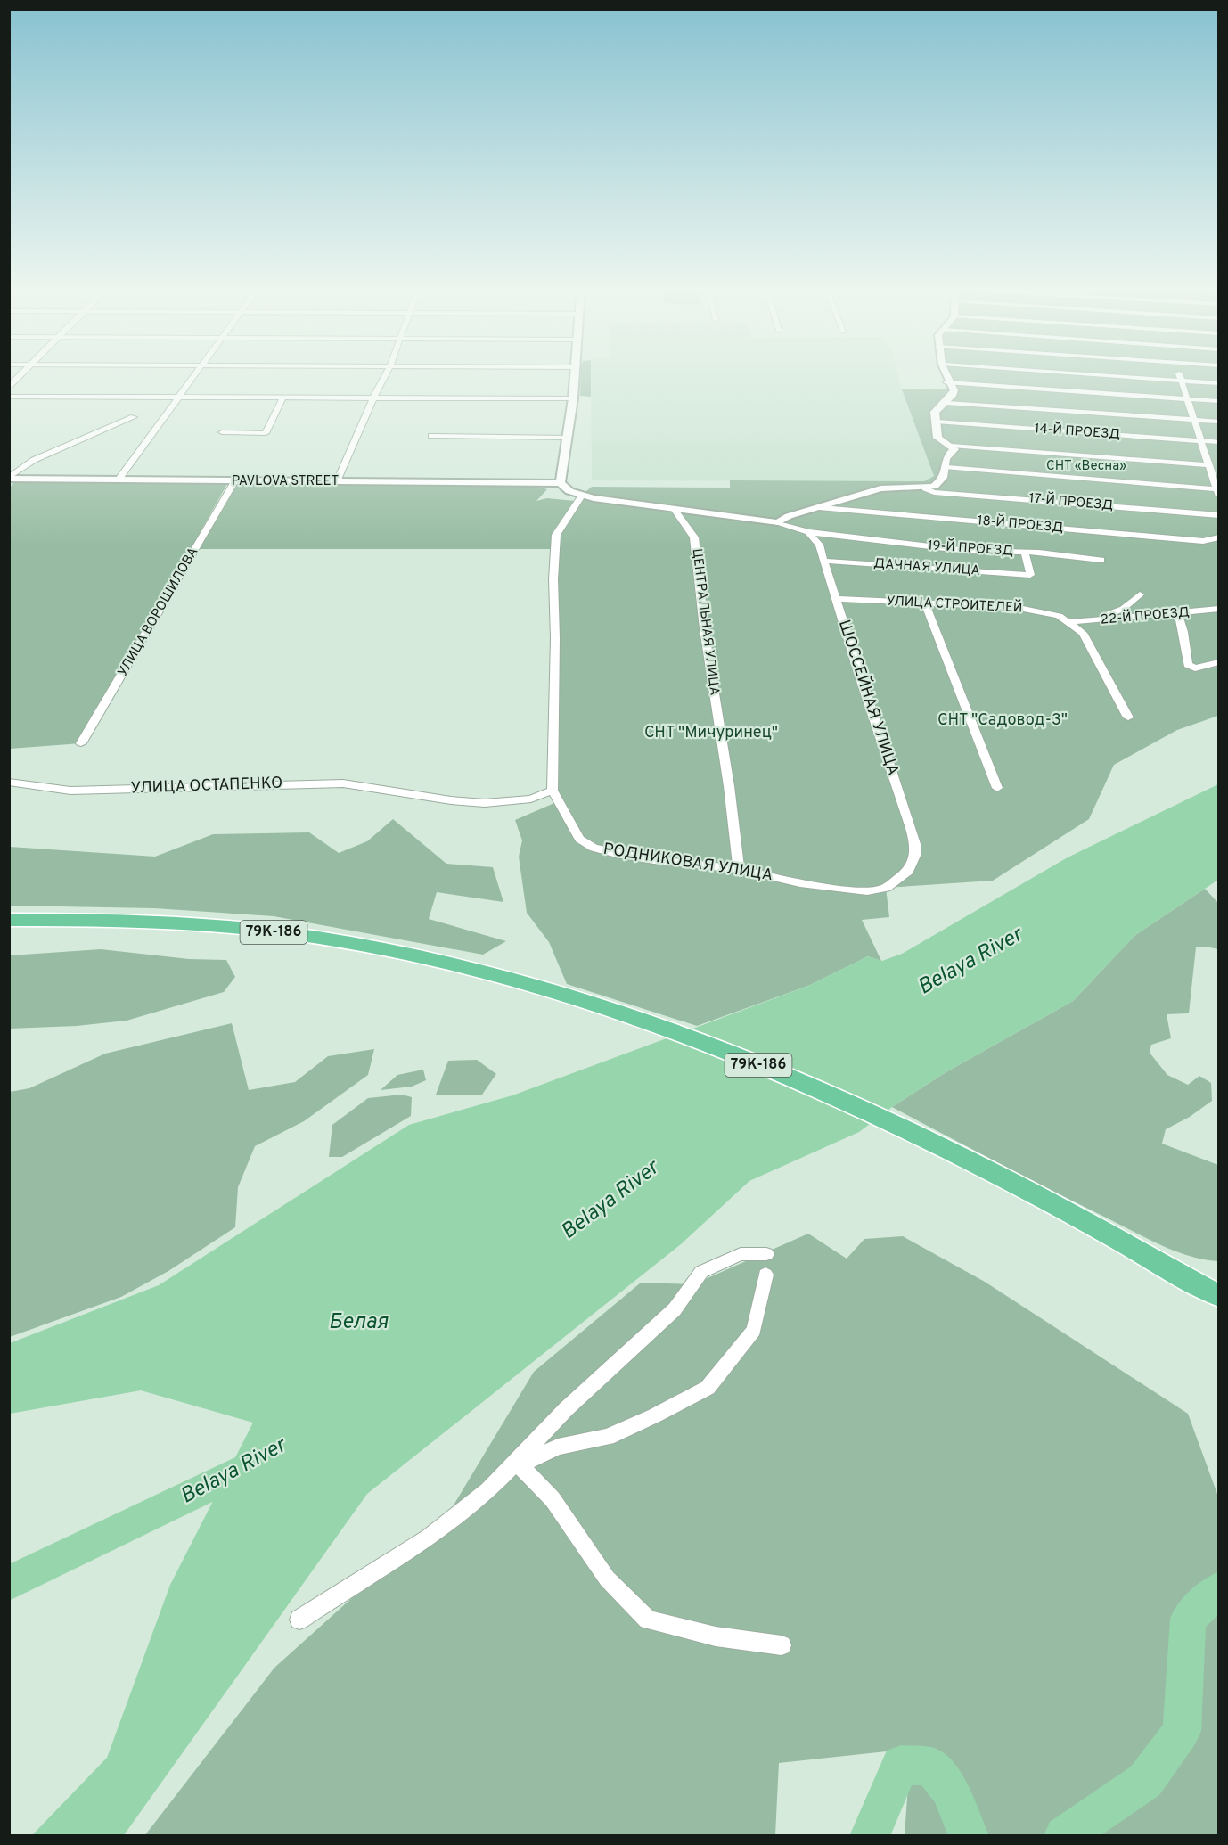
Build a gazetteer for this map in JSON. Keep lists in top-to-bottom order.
{
  "streets": {
    "main road": ["79К-186"],
    "street": [
      "14-Й ПРОЕЗД",
      "PAVLOVA STREET",
      "17-Й ПРОЕЗД",
      "18-Й ПРОЕЗД",
      "19-Й ПРОЕЗД",
      "ДАЧНАЯ УЛИЦА",
      "УЛИЦА СТРОИТЕЛЕЙ",
      "УЛИЦА ВОРОШИЛОВА",
      "22-Й ПРОЕЗД",
      "ЦЕНТРАЛЬНАЯ УЛИЦА",
      "ШОССЕЙНАЯ УЛИЦА",
      "УЛИЦА ОСТАПЕНКО",
      "РОДНИКОВАЯ УЛИЦА"
    ]
  },
  "crossings": [
    ["PAVLOVA STREET", "УЛИЦА ВОРОШИЛОВА"],
    ["19-Й ПРОЕЗД", "ДАЧНАЯ УЛИЦА"],
    ["19-Й ПРОЕЗД", "ШОССЕЙНАЯ УЛИЦА"],
    ["ДАЧНАЯ УЛИЦА", "ШОССЕЙНАЯ УЛИЦА"],
    ["УЛИЦА СТРОИТЕЛЕЙ", "22-Й ПРОЕЗД"],
    ["УЛИЦА СТРОИТЕЛЕЙ", "ШОССЕЙНАЯ УЛИЦА"],
    ["ЦЕНТРАЛЬНАЯ УЛИЦА", "РОДНИКОВАЯ УЛИЦА"],
    ["ШОССЕЙНАЯ УЛИЦА", "РОДНИКОВАЯ УЛИЦА"],
    ["УЛИЦА ОСТАПЕНКО", "РОДНИКОВАЯ УЛИЦА"]
  ],
  "water": ["Belaya River", "Белая"],
  "parks": ["СНТ «Весна»", "СНТ \"Садовод-3\"", "СНТ \"Мичуринец\""]
}
